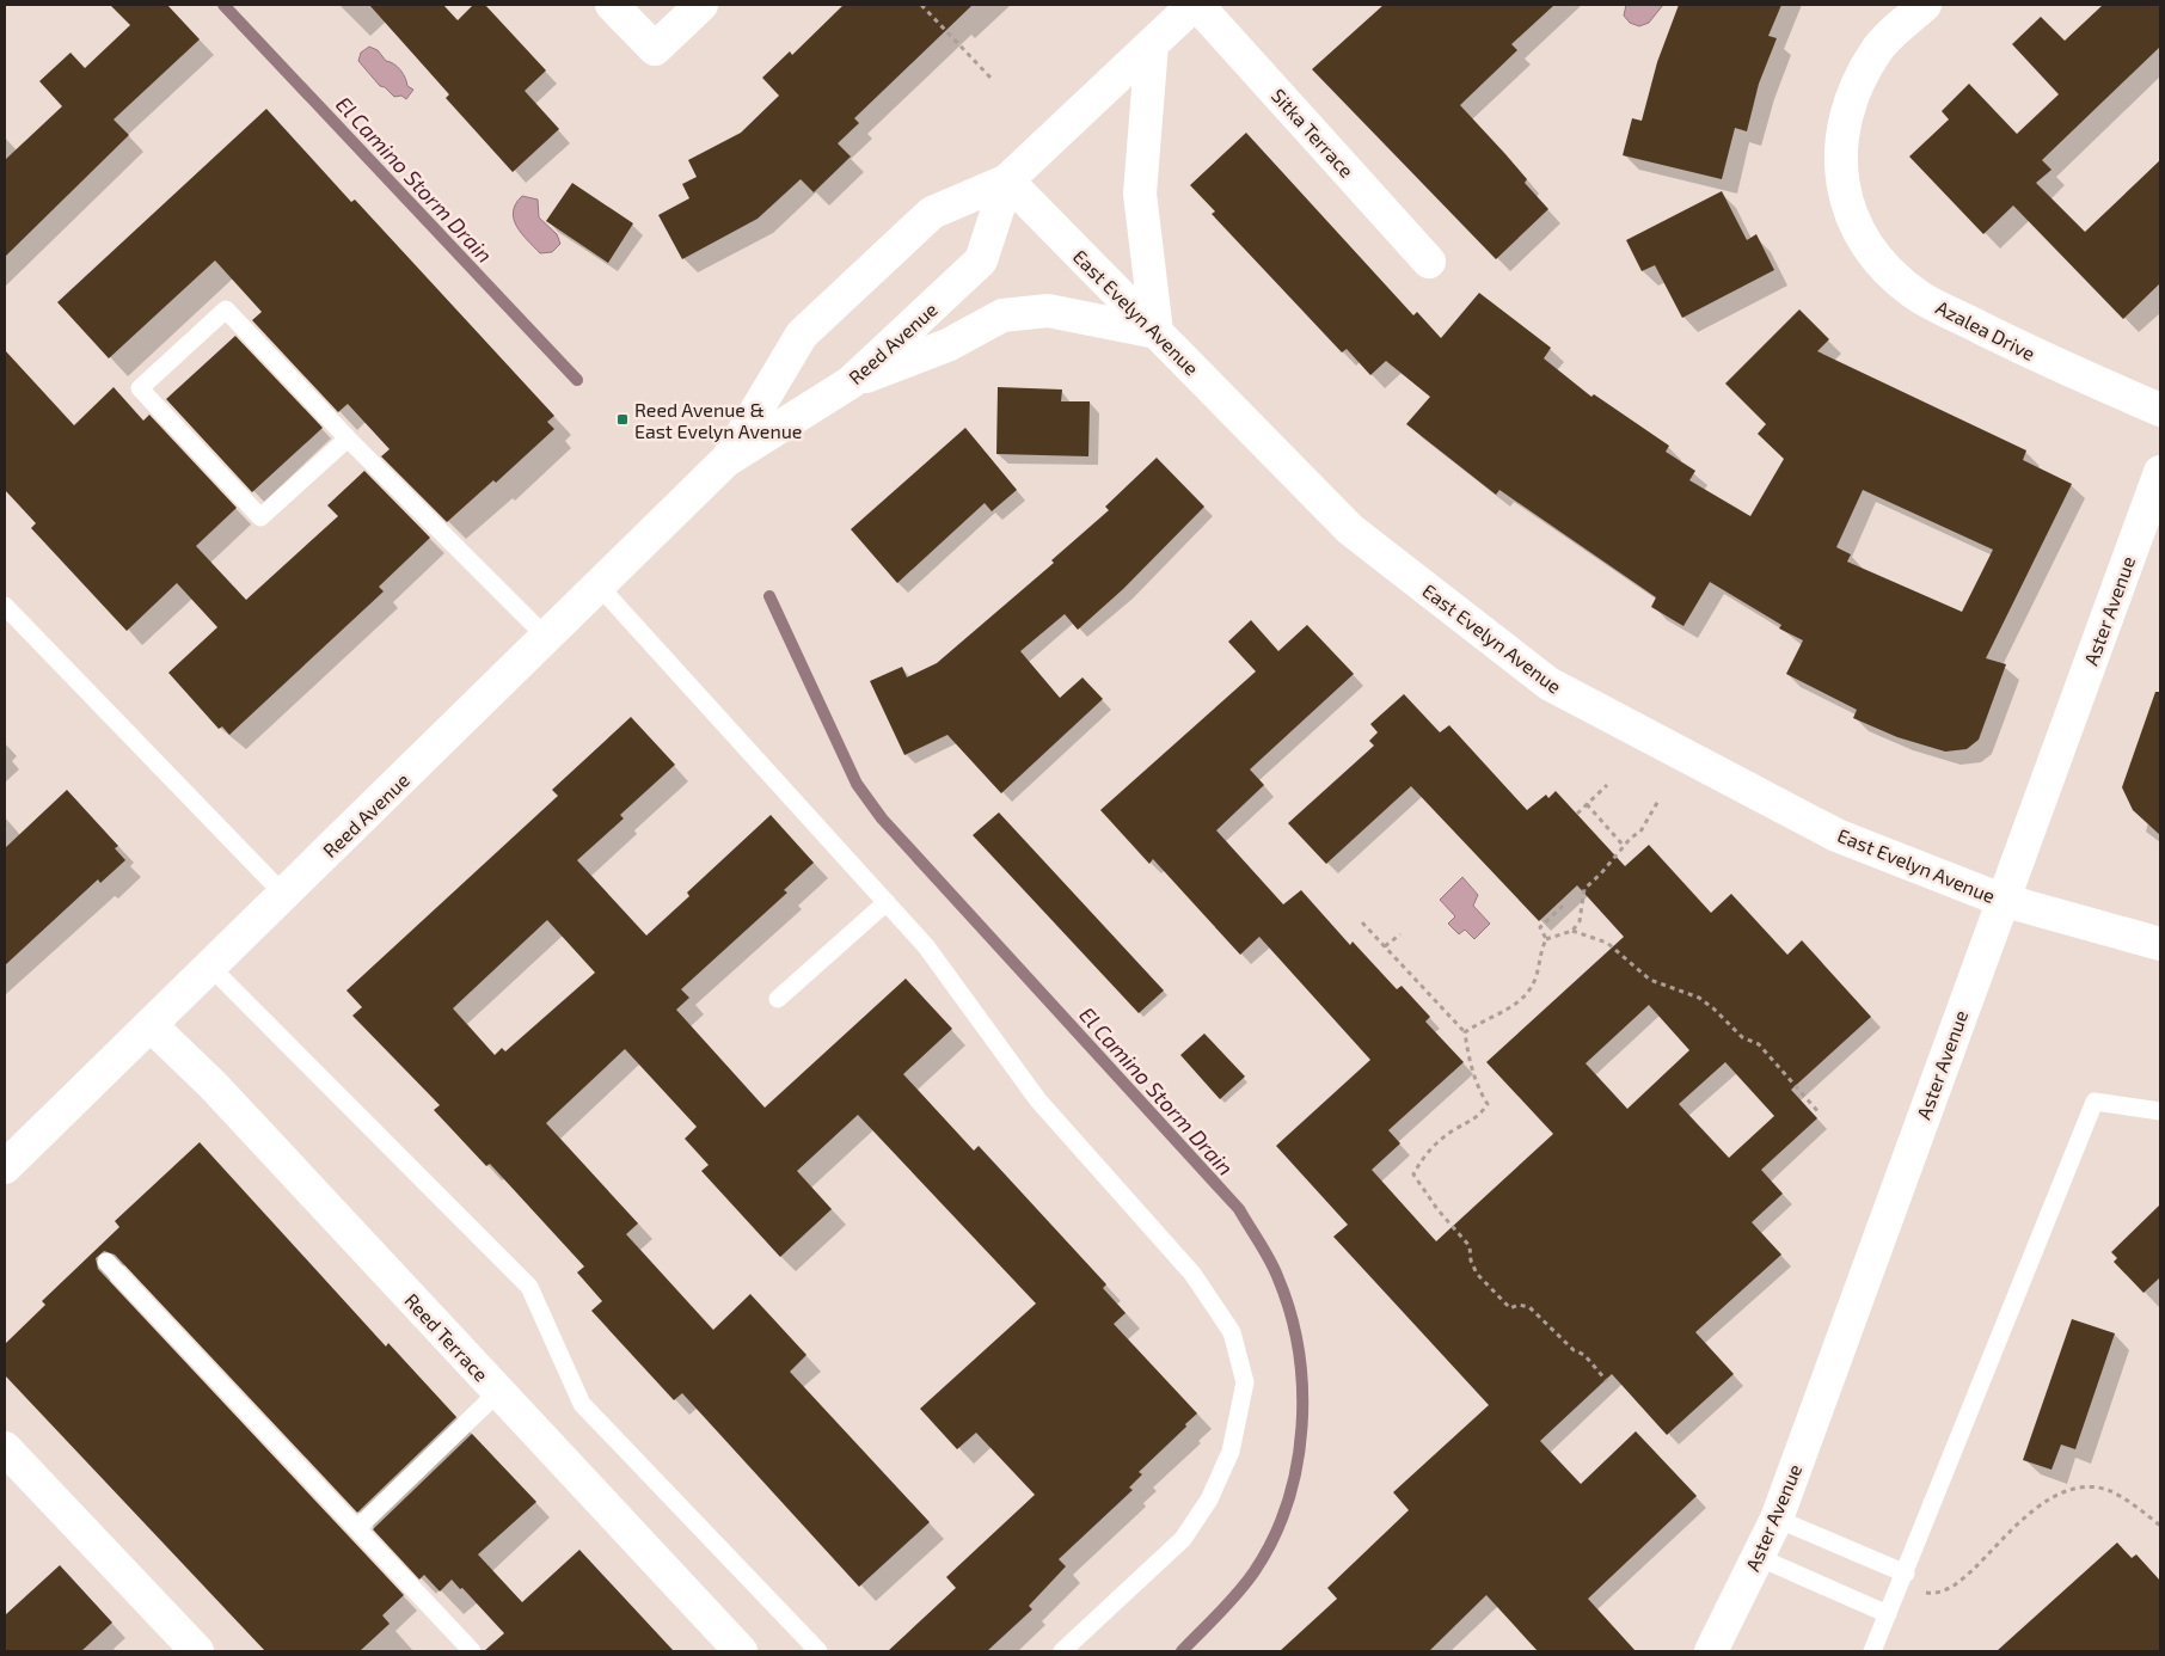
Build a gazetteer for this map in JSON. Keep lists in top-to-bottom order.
{
  "streets": {
    "main road": [
      "Sitka Terrace",
      "East Evelyn Avenue",
      "Azalea Drive",
      "Reed Avenue",
      "Aster Avenue",
      "Reed Terrace"
    ]
  },
  "crossings": [
    ["Sitka Terrace", "Reed Avenue"],
    ["East Evelyn Avenue", "Reed Avenue"],
    ["East Evelyn Avenue", "Aster Avenue"],
    ["Reed Avenue", "Reed Terrace"]
  ],
  "water": ["El Camino Storm Drain"],
  "places": {
    "transit": ["Reed Avenue & East Evelyn Avenue"]
  }
}
